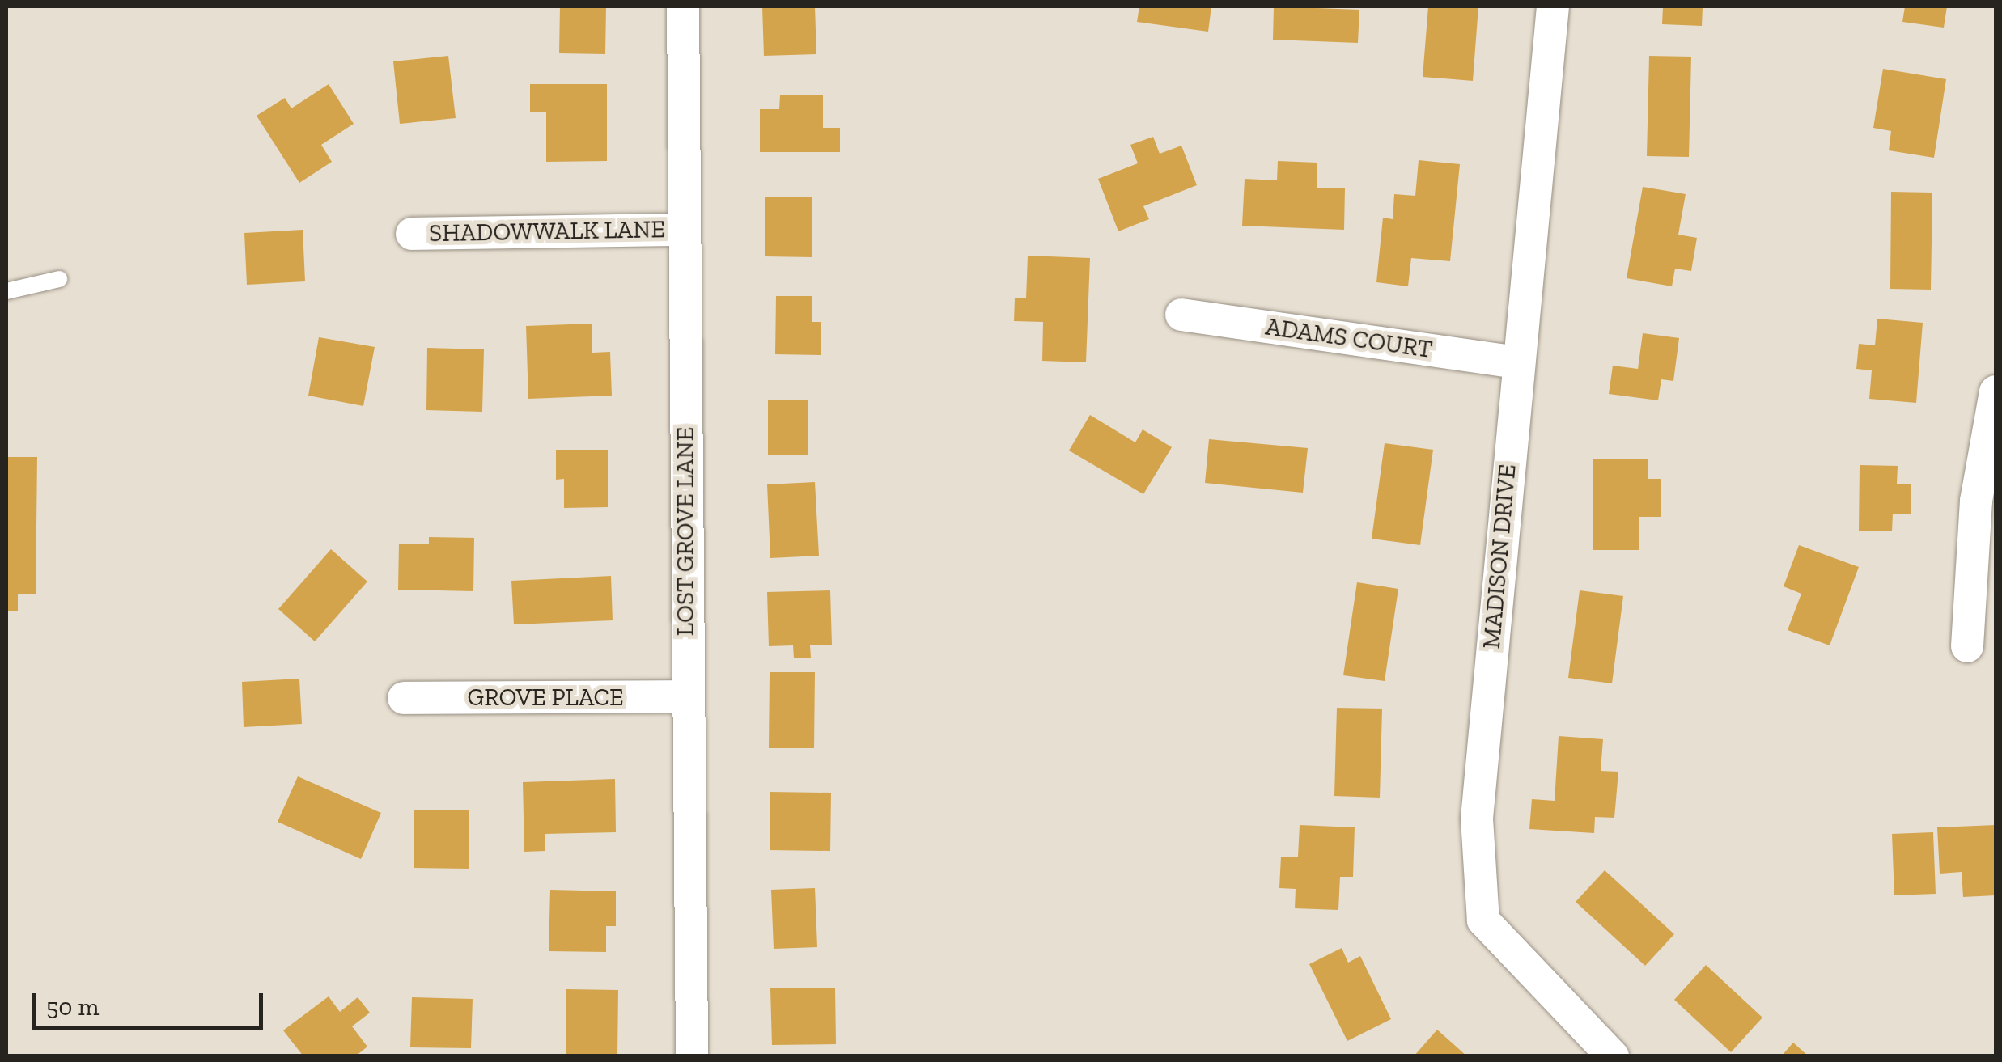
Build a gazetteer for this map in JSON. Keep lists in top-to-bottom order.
{
  "streets": {
    "street": [
      "SHADOWWALK LANE",
      "ADAMS COURT",
      "LOST GROVE LANE",
      "MADISON DRIVE",
      "GROVE PLACE"
    ]
  },
  "crossings": [
    ["SHADOWWALK LANE", "LOST GROVE LANE"],
    ["ADAMS COURT", "MADISON DRIVE"],
    ["LOST GROVE LANE", "GROVE PLACE"]
  ],
  "scale_bar": "50 m"
}
